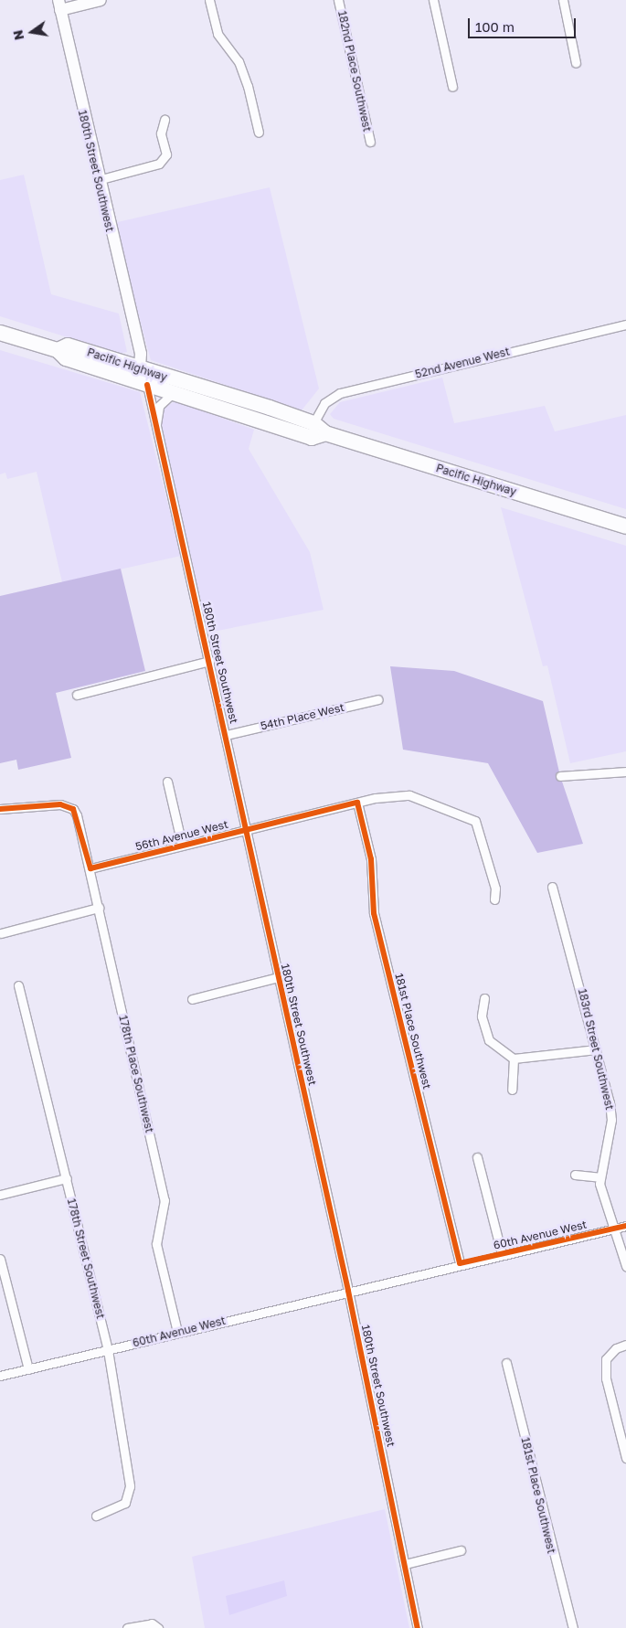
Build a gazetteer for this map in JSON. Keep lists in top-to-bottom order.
{
  "streets": {
    "highway": ["Pacific Highway"],
    "street": [
      "182nd Place Southwest",
      "180th Street Southwest",
      "52nd Avenue West",
      "54th Place West",
      "56th Avenue West",
      "181st Place Southwest",
      "183rd Street Southwest",
      "178th Place Southwest",
      "60th Avenue West",
      "178th Street Southwest"
    ]
  },
  "crossings": [
    ["180th Street Southwest", "Pacific Highway"],
    ["180th Street Southwest", "54th Place West"],
    ["180th Street Southwest", "56th Avenue West"],
    ["180th Street Southwest", "60th Avenue West"],
    ["52nd Avenue West", "Pacific Highway"],
    ["56th Avenue West", "181st Place Southwest"],
    ["56th Avenue West", "178th Place Southwest"],
    ["181st Place Southwest", "60th Avenue West"],
    ["183rd Street Southwest", "60th Avenue West"],
    ["178th Place Southwest", "60th Avenue West"],
    ["60th Avenue West", "178th Street Southwest"]
  ],
  "scale_bar": "100 m",
  "north": "left"
}
